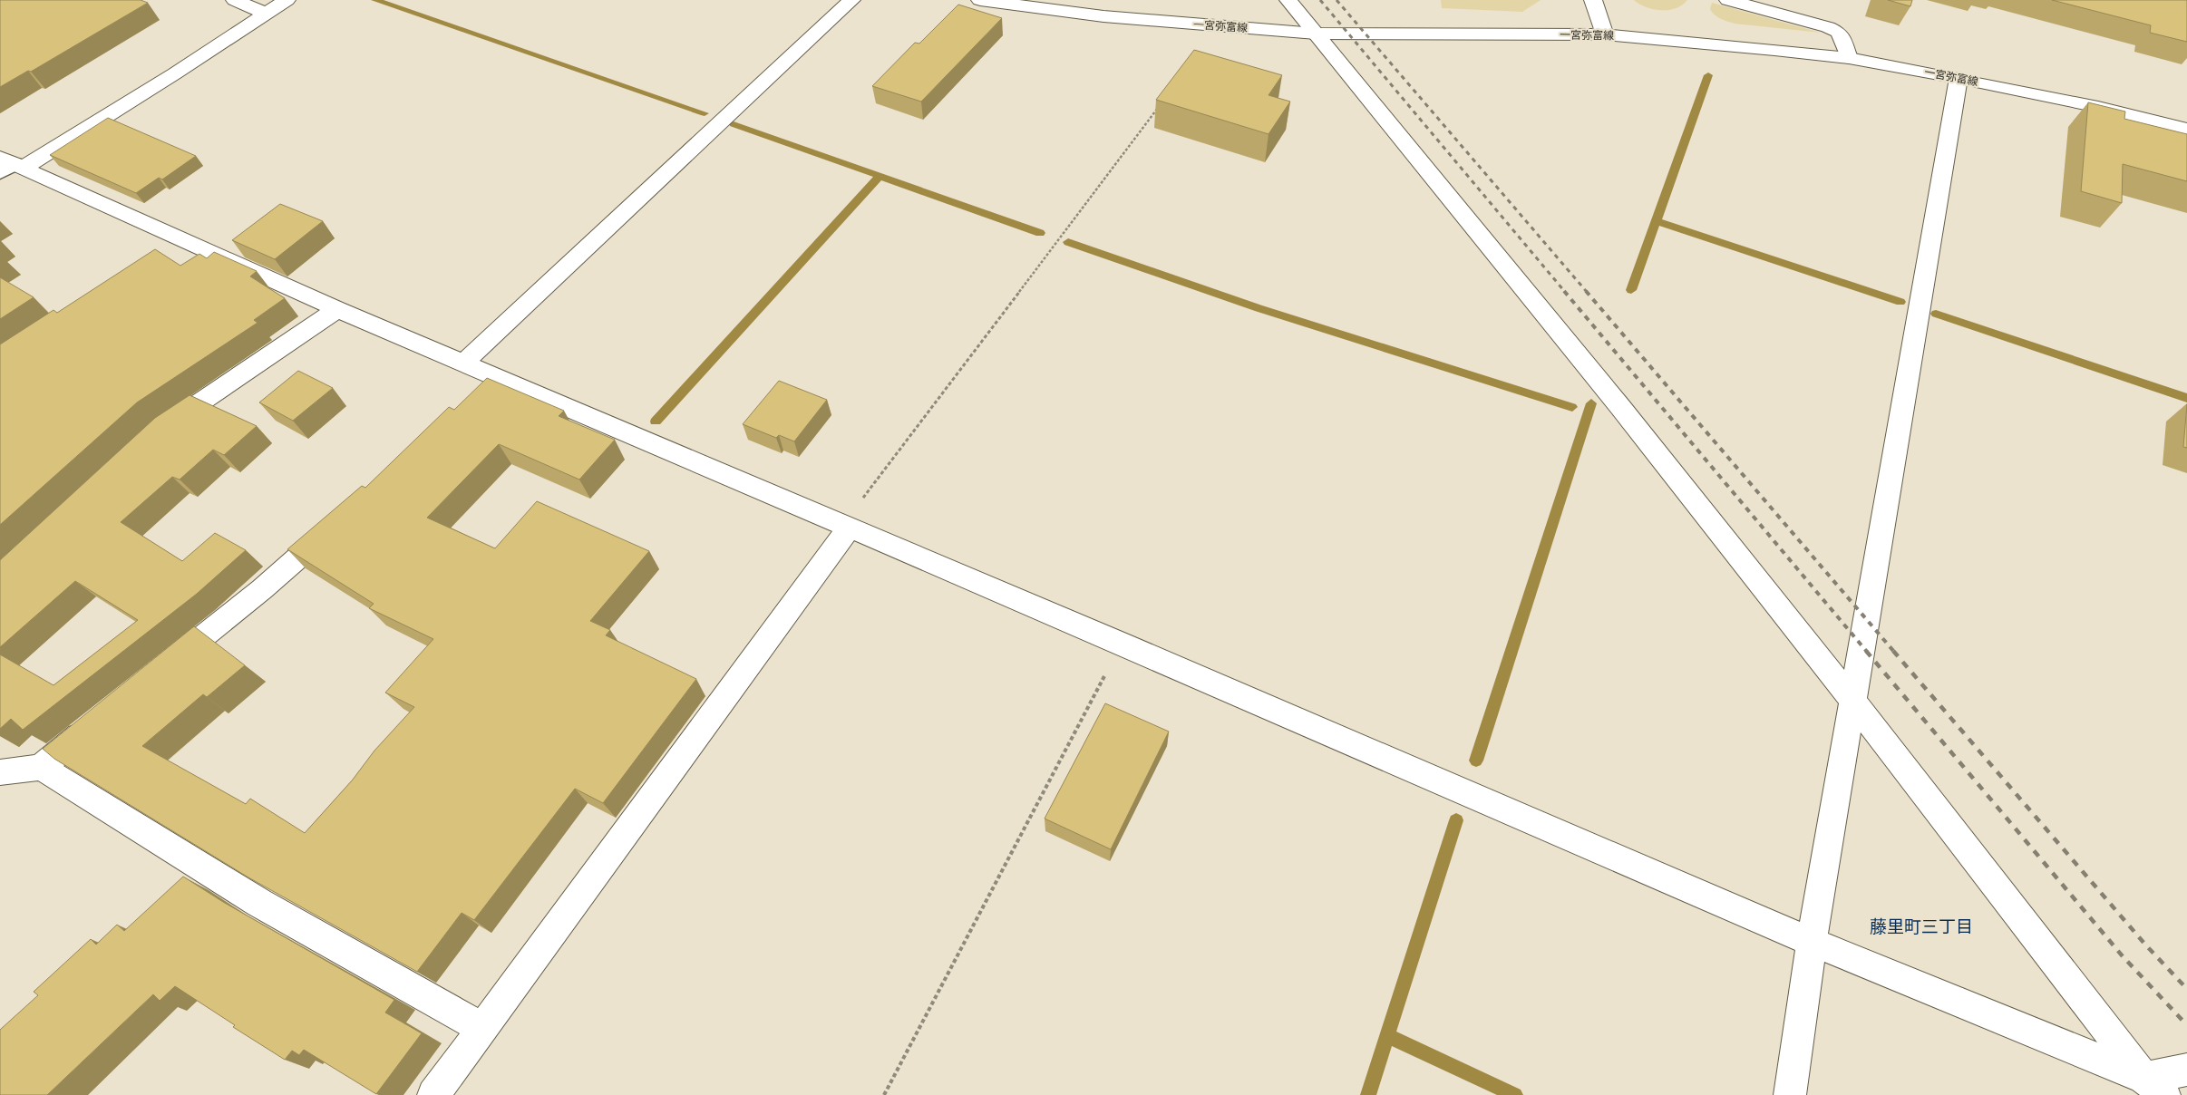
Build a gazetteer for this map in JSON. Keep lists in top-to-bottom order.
{
  "streets": {
    "street": ["一宮弥富線"]
  },
  "districts": ["藤里町三丁目"]
}
